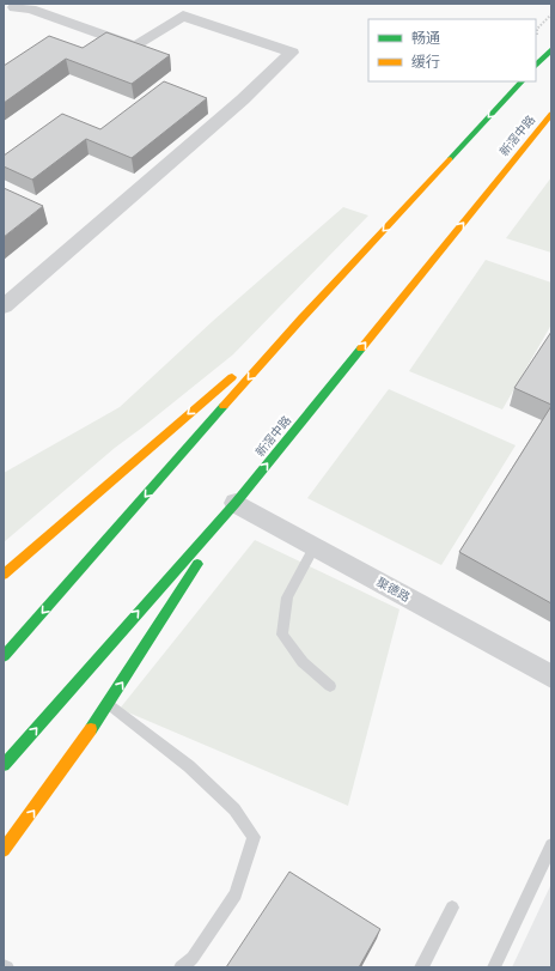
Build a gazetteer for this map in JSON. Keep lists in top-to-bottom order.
{
  "streets": {
    "highway": ["新滘中路"],
    "street": ["聚德路"]
  },
  "crossings": [
    ["新滘中路", "聚德路"]
  ],
  "legend": ["畅通", "缓行"]
}
